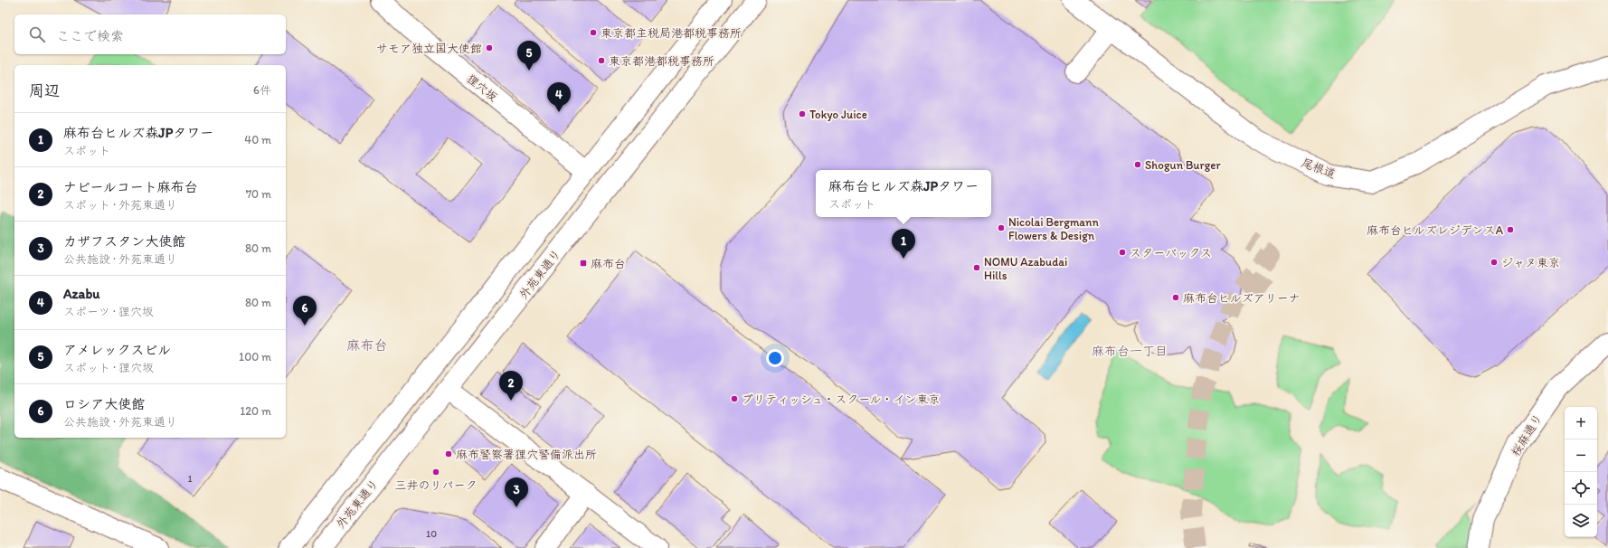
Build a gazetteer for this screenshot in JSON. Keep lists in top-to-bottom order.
{
  "streets": {
    "street": [
      "狸穴坂",
      "尾根道",
      "外苑東通り",
      "桜麻通り"
    ]
  },
  "districts": ["麻布台", "麻布台一丁目"],
  "places": {
    "other": [
      "東京都主税局港都税事務所",
      "サモア独立国大使館",
      "東京都港都税事務所",
      "Tokyo Juice",
      "Shogun Burger",
      "Nicolai Bergmann Flowers & Design",
      "麻布台ヒルズレジデンスA",
      "スターバックス",
      "ジャヌ東京",
      "NOMU Azabudai Hills",
      "麻布台ヒルズアリーナ",
      "ブリティッシュ・スクール・イン東京",
      "麻布警察署狸穴警備派出所",
      "三井のリパーク"
    ],
    "transit": ["麻布台"]
  },
  "house_numbers": ["1", "10"],
  "page": {
    "search": "ここで検索",
    "pins": [
      "5",
      "4",
      "1",
      "6",
      "2",
      "3"
    ],
    "heading": ["周辺", "6件"],
    "list": [
      {
        "mark": "1",
        "name": "麻布台ヒルズ森JPタワー",
        "note": "スポット",
        "value": "40 m"
      },
      {
        "mark": "2",
        "name": "ナビールコート麻布台",
        "note": "スポット · 外苑東通り",
        "value": "70 m"
      },
      {
        "mark": "3",
        "name": "カザフスタン大使館",
        "note": "公共施設 · 外苑東通り",
        "value": "80 m"
      },
      {
        "mark": "4",
        "name": "Azabu",
        "note": "スポーツ · 狸穴坂",
        "value": "80 m"
      },
      {
        "mark": "5",
        "name": "アメレックスビル",
        "note": "スポット · 狸穴坂",
        "value": "100 m"
      },
      {
        "mark": "6",
        "name": "ロシア大使館",
        "note": "公共施設 · 外苑東通り",
        "value": "120 m"
      }
    ],
    "popup": ["麻布台ヒルズ森JPタワー", "スポット"],
    "map_buttons": ["+", "−"]
  }
}
